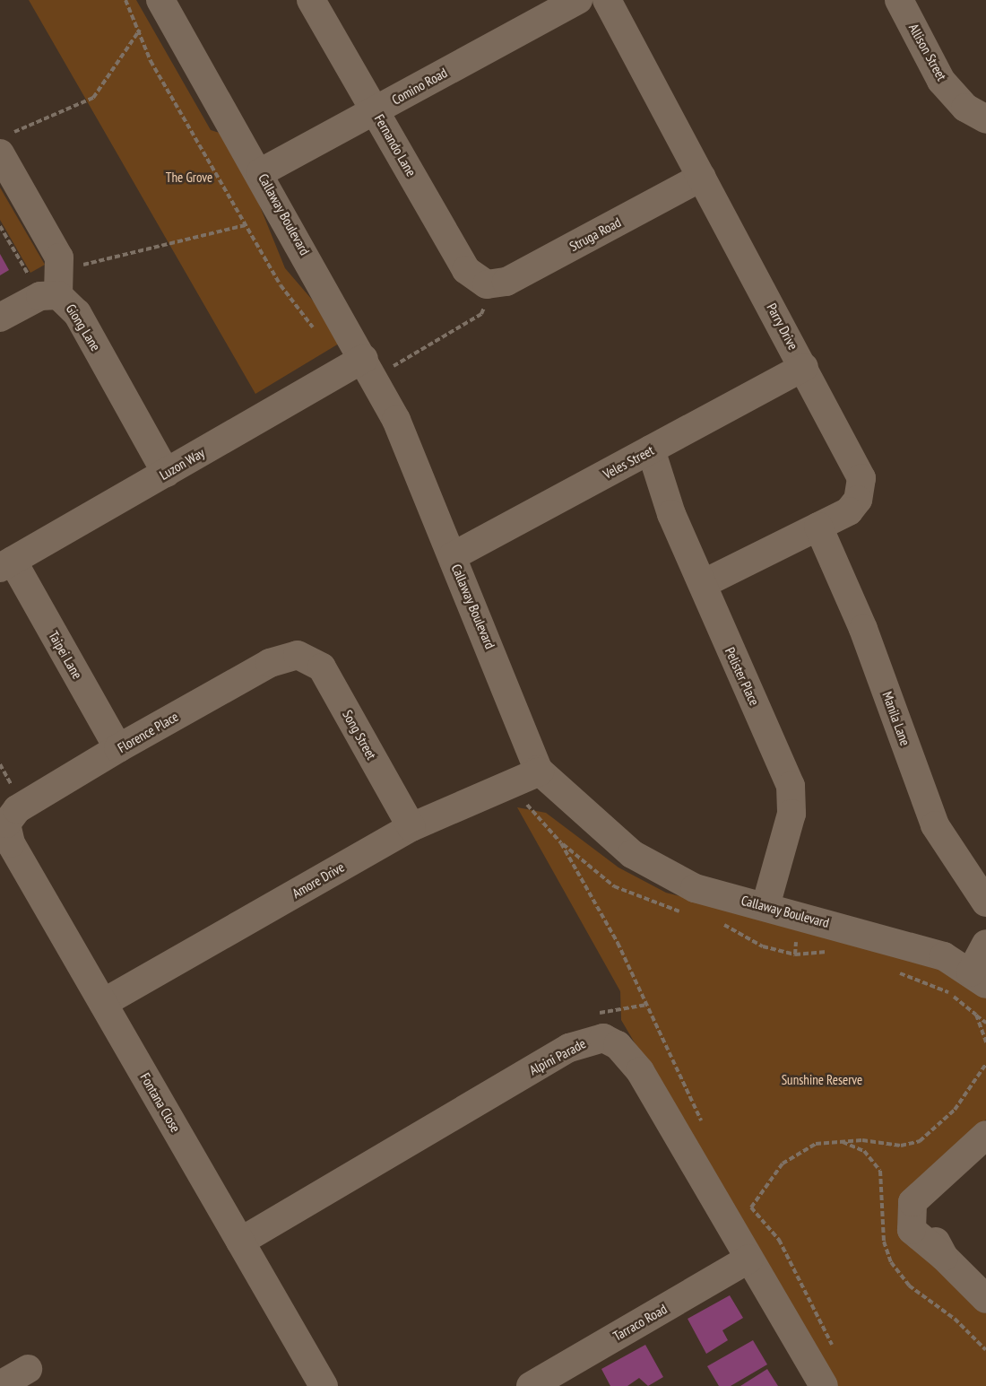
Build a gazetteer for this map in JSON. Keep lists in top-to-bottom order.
{
  "streets": {
    "street": [
      "Allison Street",
      "Comino Road",
      "Fernando Lane",
      "Callaway Boulevard",
      "Struga Road",
      "Parry Drive",
      "Giong Lane",
      "Veles Street",
      "Luzon Way",
      "Taipei Lane",
      "Pelister Place",
      "Manila Lane",
      "Florence Place",
      "Song Street",
      "Amore Drive",
      "Alpini Parade",
      "Fontana Close",
      "Tarraco Road"
    ]
  },
  "crossings": [
    ["Comino Road", "Fernando Lane"],
    ["Comino Road", "Callaway Boulevard"],
    ["Fernando Lane", "Struga Road"],
    ["Callaway Boulevard", "Veles Street"],
    ["Callaway Boulevard", "Luzon Way"],
    ["Callaway Boulevard", "Pelister Place"],
    ["Callaway Boulevard", "Amore Drive"],
    ["Struga Road", "Parry Drive"],
    ["Parry Drive", "Veles Street"],
    ["Parry Drive", "Pelister Place"],
    ["Parry Drive", "Manila Lane"],
    ["Giong Lane", "Luzon Way"],
    ["Veles Street", "Pelister Place"],
    ["Luzon Way", "Taipei Lane"],
    ["Taipei Lane", "Florence Place"],
    ["Florence Place", "Song Street"],
    ["Florence Place", "Fontana Close"],
    ["Song Street", "Amore Drive"],
    ["Amore Drive", "Fontana Close"],
    ["Alpini Parade", "Fontana Close"],
    ["Alpini Parade", "Tarraco Road"]
  ],
  "parks": ["The Grove", "Sunshine Reserve"]
}
